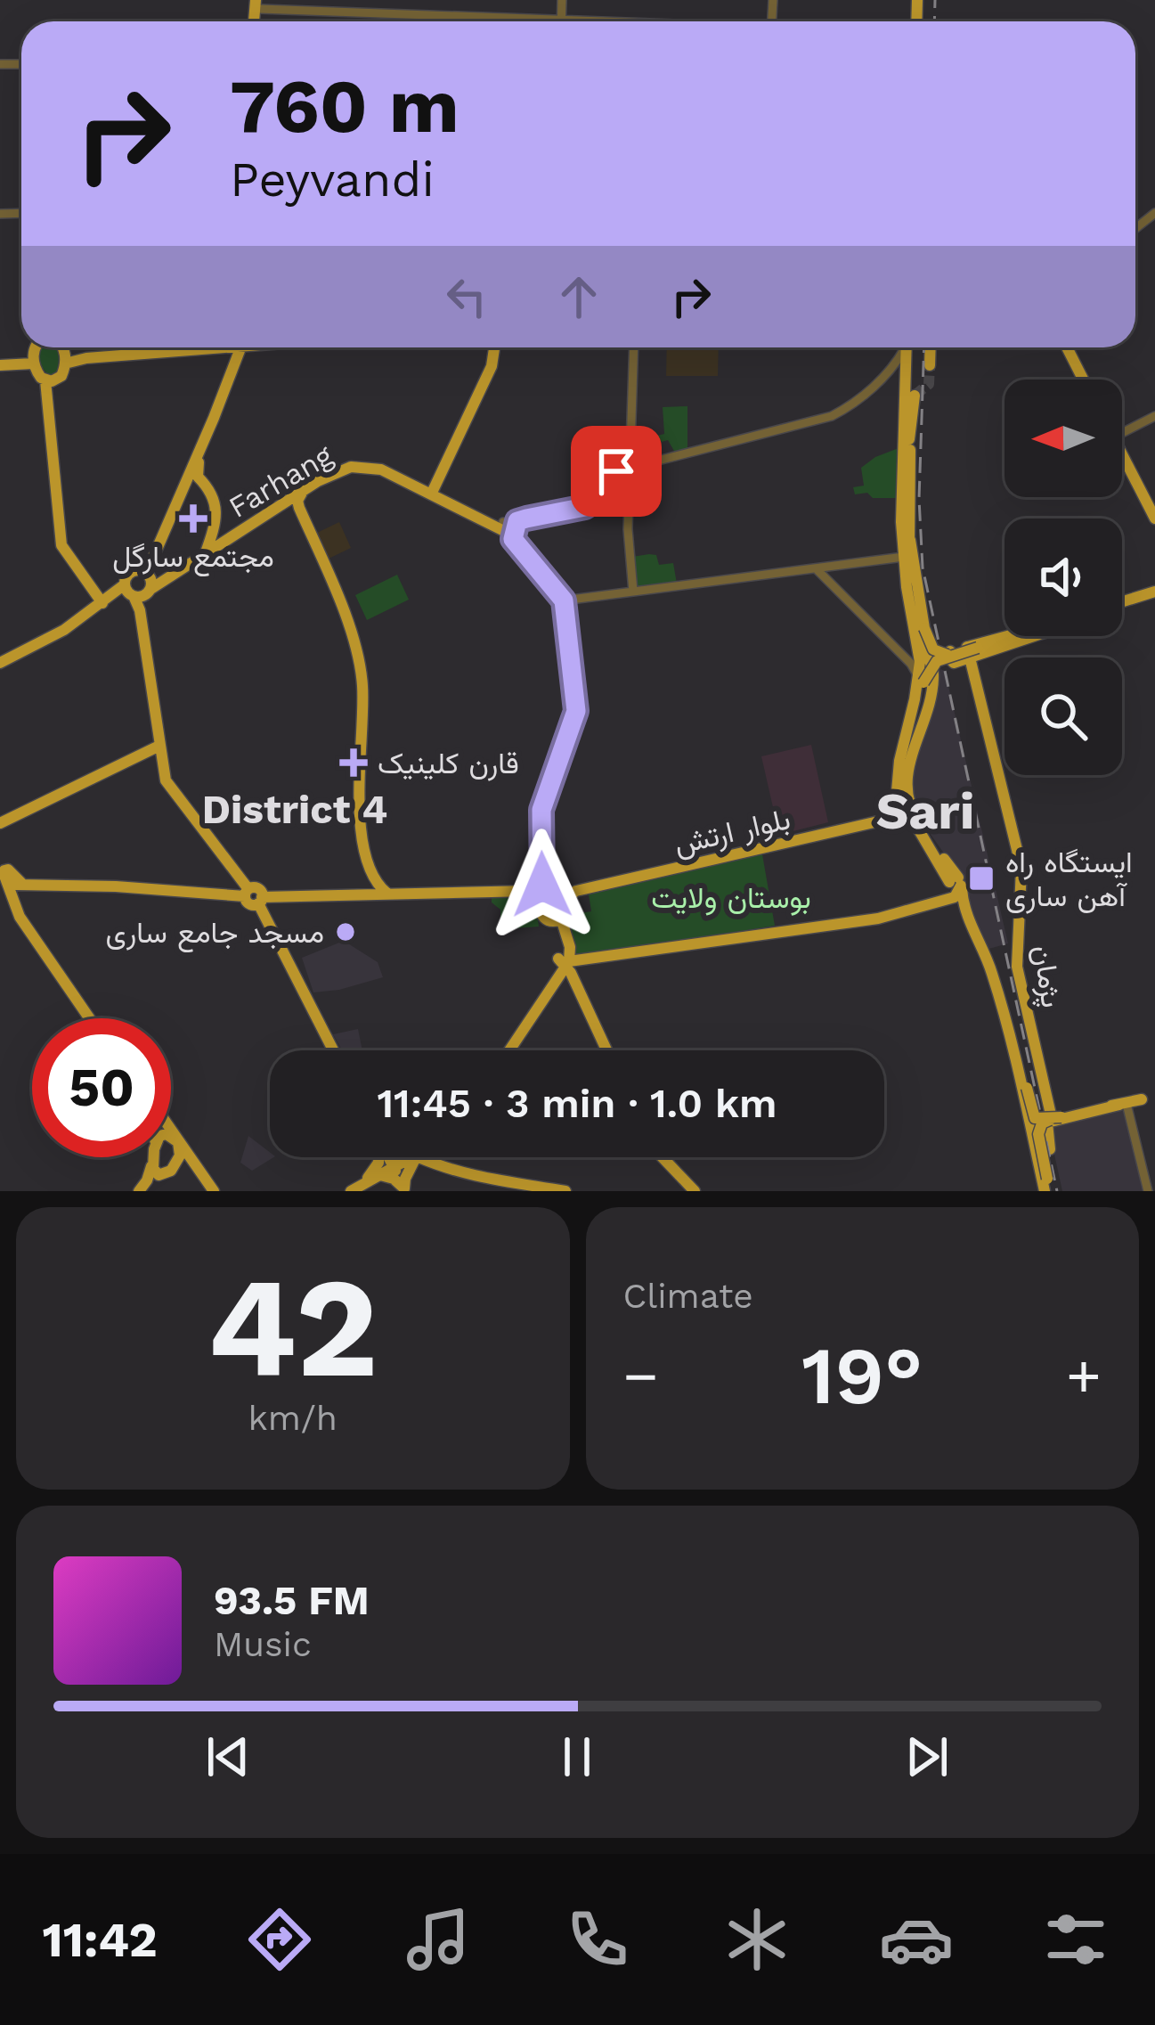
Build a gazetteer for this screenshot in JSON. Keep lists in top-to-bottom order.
{
  "streets": {
    "main road": ["Farhang", "بلوار ارتش", "پژمان"]
  },
  "districts": ["District 4", "Sari"],
  "parks": ["بوستان ولایت"],
  "places": {
    "health": ["مجتمع سارگل", "قارن کلینیک"],
    "transit": ["ایستگاه راه آهن ساری"],
    "other": ["مسجد جامع ساری"]
  },
  "north": "left",
  "page": {
    "turn": ["760 m", "Peyvandi"],
    "limit": "50",
    "trip": "11:45 · 3 min · 1.0 km",
    "tile": [
      ["42", "km/h"],
      "Climate"
    ],
    "heat": ["−", "19°", "+"],
    "song": ["93.5 FM", "Music"],
    "tabs": "11:42"
  }
}
